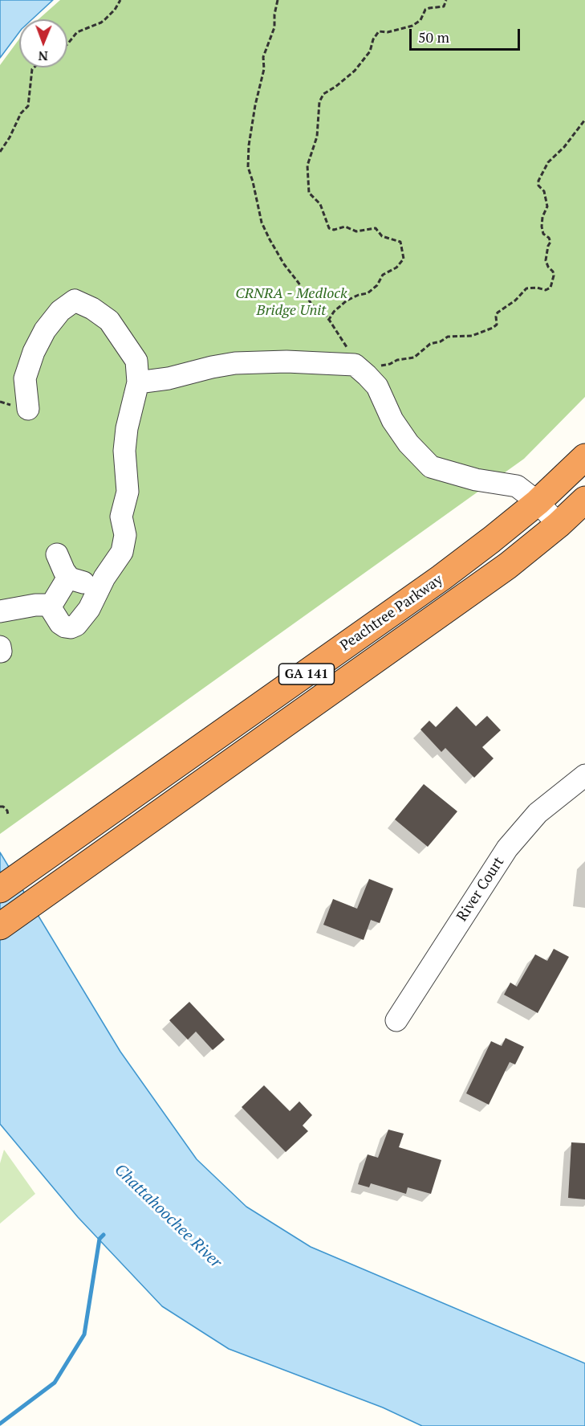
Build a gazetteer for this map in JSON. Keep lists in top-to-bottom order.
{
  "streets": {
    "highway": ["Peachtree Parkway", "GA 141"],
    "street": ["River Court"]
  },
  "water": ["Chattahoochee River"],
  "parks": ["CRNRA - Medlock Bridge Unit"],
  "scale_bar": "50 m",
  "north": "bottom"
}
